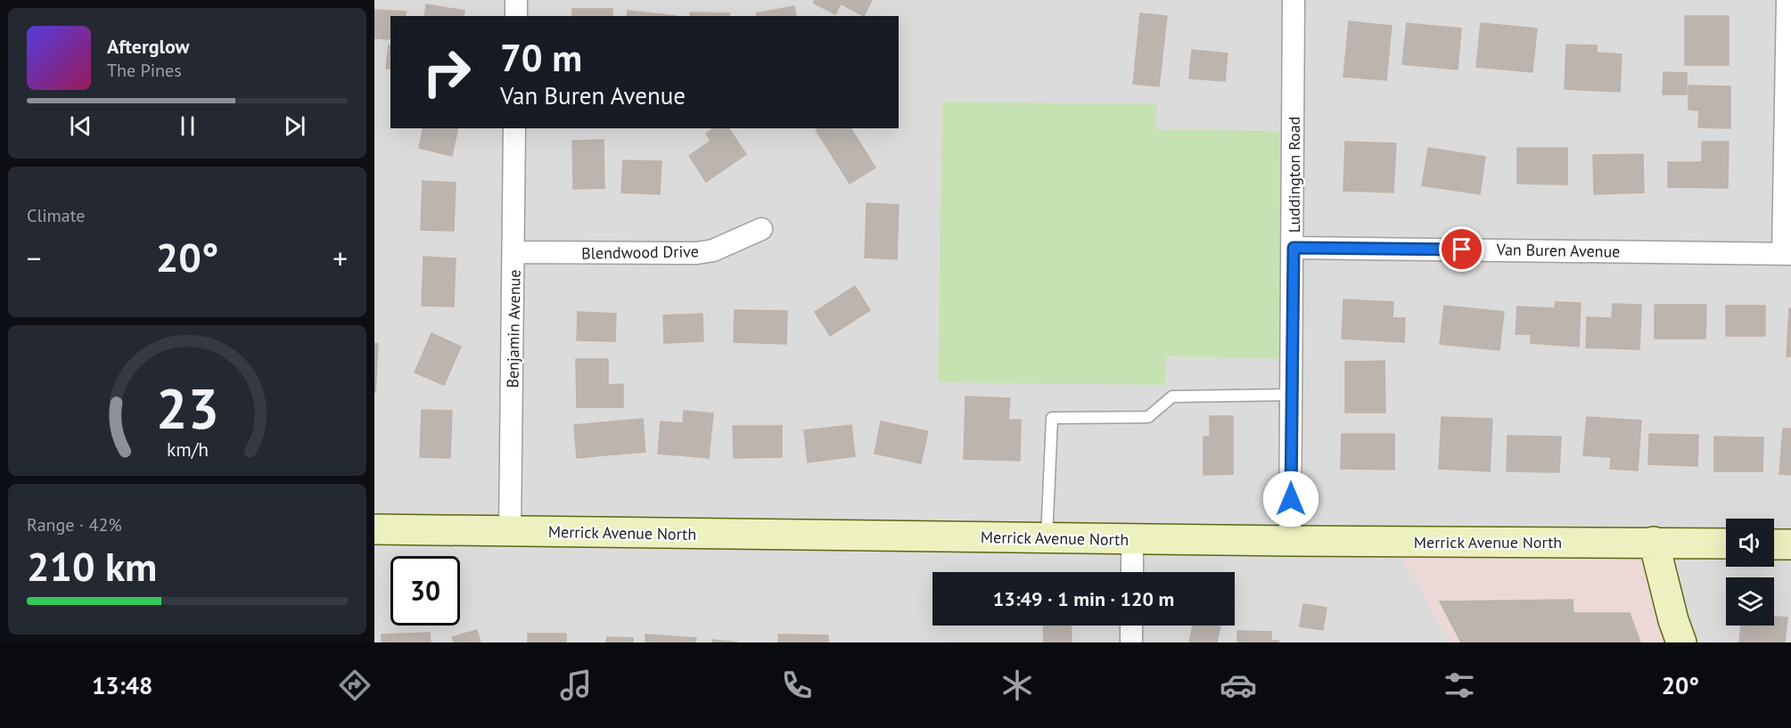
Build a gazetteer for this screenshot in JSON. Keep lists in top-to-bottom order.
{
  "streets": {
    "main road": ["Merrick Avenue North"],
    "street": [
      "Luddington Road",
      "Van Buren Avenue",
      "Blendwood Drive",
      "Benjamin Avenue"
    ]
  },
  "crossings": [
    ["Luddington Road", "Van Buren Avenue"],
    ["Luddington Road", "Merrick Avenue North"],
    ["Blendwood Drive", "Benjamin Avenue"],
    ["Benjamin Avenue", "Merrick Avenue North"]
  ],
  "page": {
    "turn": ["70 m", "Van Buren Avenue"],
    "song": ["Afterglow", "The Pines"],
    "tile": [
      "Climate",
      ["Range · 42%", "210 km"]
    ],
    "heat": ["−", "20°", "+"],
    "limit": "30",
    "trip": "13:49 · 1 min · 120 m",
    "tabs": ["13:48", "20°"],
    "gauge": ["23", "km/h"]
  }
}
